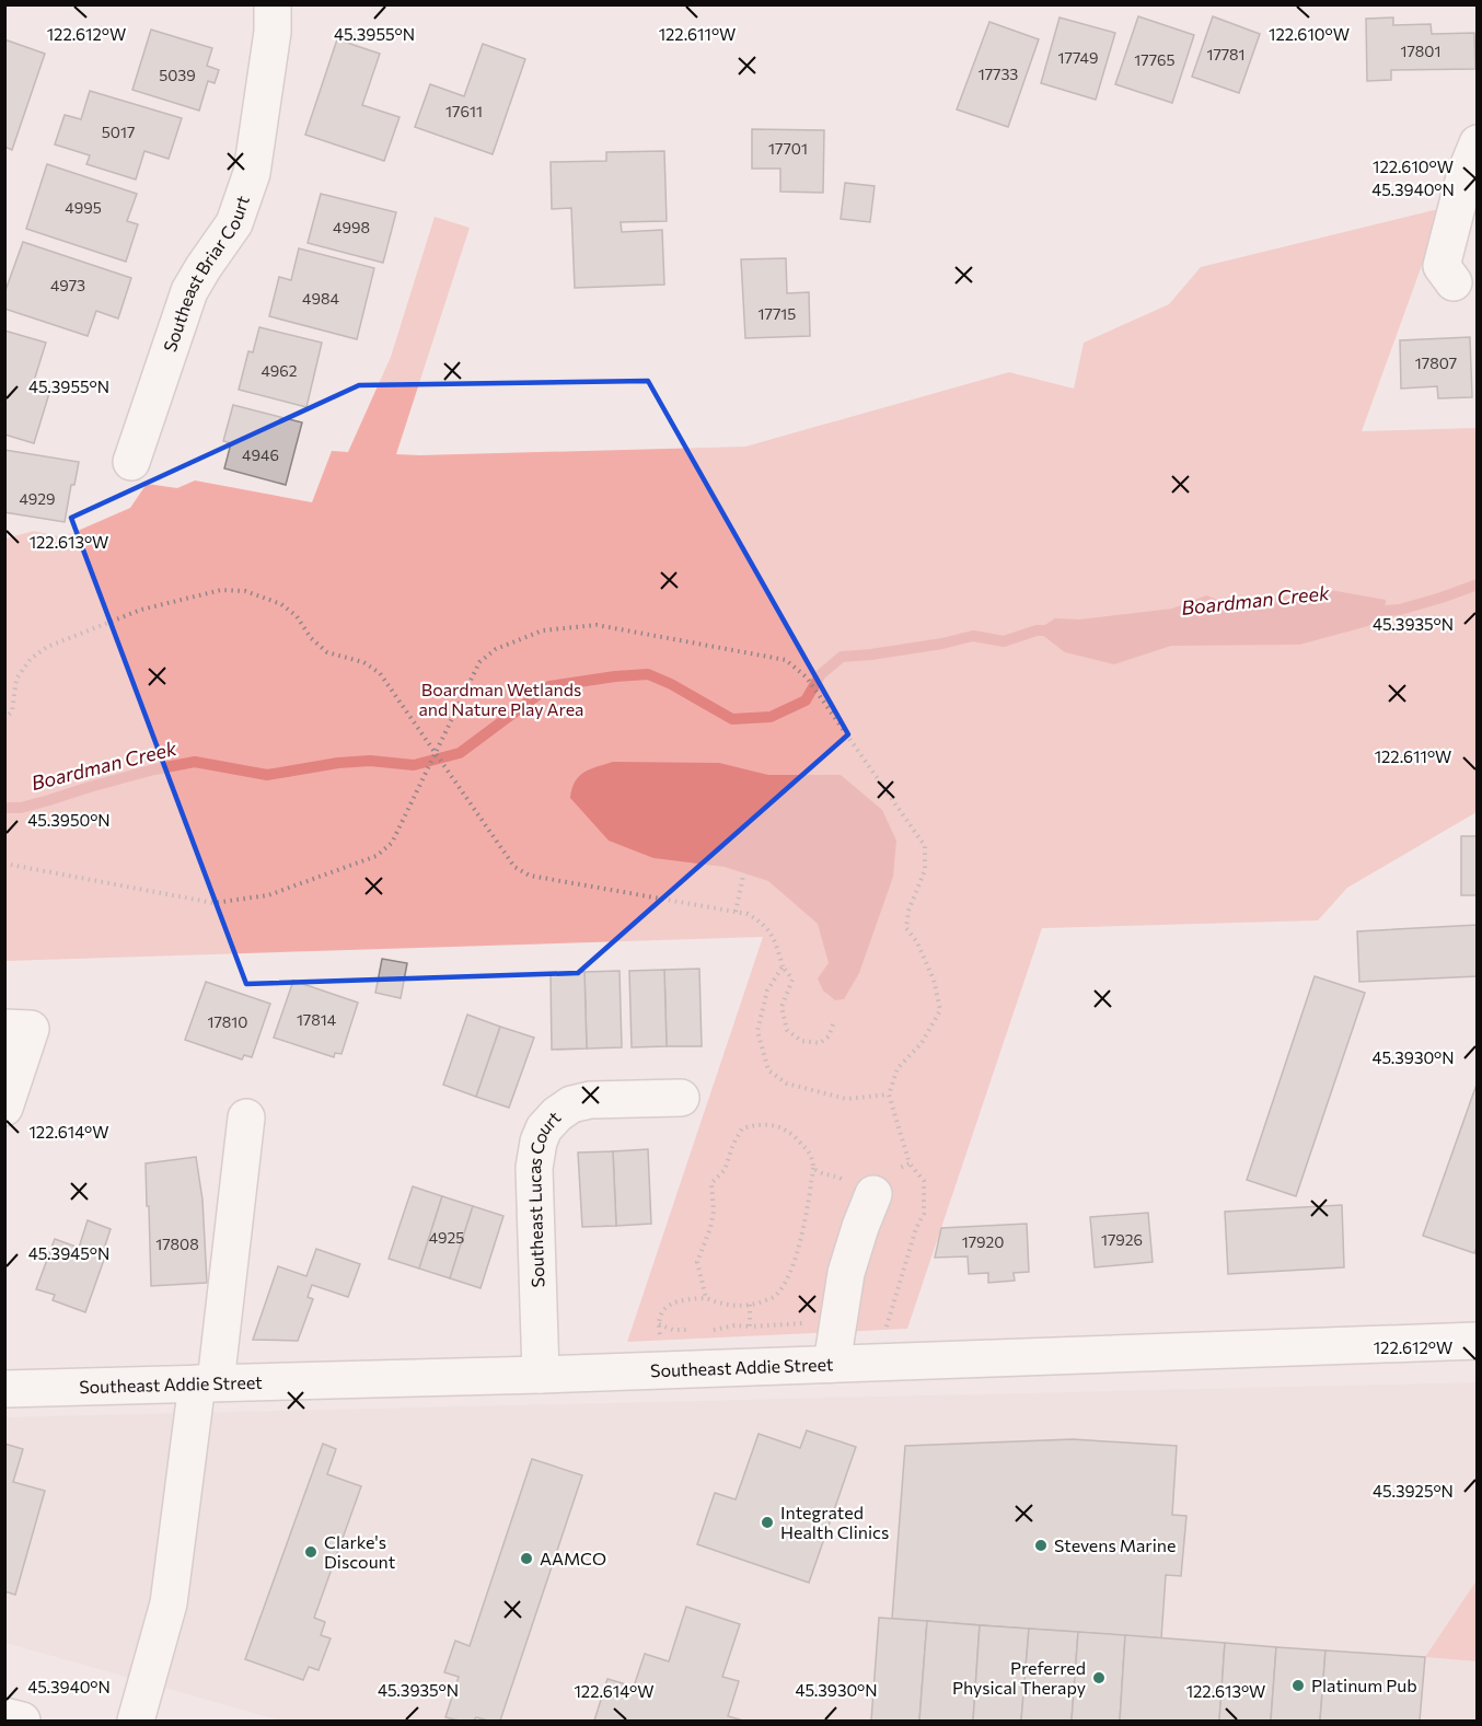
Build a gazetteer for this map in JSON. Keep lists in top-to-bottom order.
{
  "streets": {
    "street": ["Southeast Briar Court", "Southeast Lucas Court", "Southeast Addie Street"]
  },
  "crossings": [
    ["Southeast Lucas Court", "Southeast Addie Street"]
  ],
  "water": ["Boardman Creek"],
  "parks": ["Boardman Wetlands and Nature Play Area"],
  "places": [
    "Integrated Health Clinics",
    "Stevens Marine",
    "Clarke's Discount",
    "AAMCO",
    "Preferred Physical Therapy",
    "Platinum Pub"
  ],
  "house_numbers": [
    "17801",
    "17781",
    "17749",
    "17765",
    "17733",
    "5039",
    "17611",
    "5017",
    "17701",
    "4995",
    "4998",
    "4973",
    "4984",
    "17715",
    "17807",
    "4962",
    "4946",
    "4929",
    "17814",
    "17810",
    "4925",
    "17926",
    "17920",
    "17808"
  ],
  "coordinates": [
    "122.612°W",
    "122.611°W",
    "122.610°W",
    "45.3955°N",
    "45.3940°N",
    "122.613°W",
    "45.3935°N",
    "45.3950°N",
    "45.3930°N",
    "122.614°W",
    "45.3945°N",
    "45.3925°N"
  ]
}
